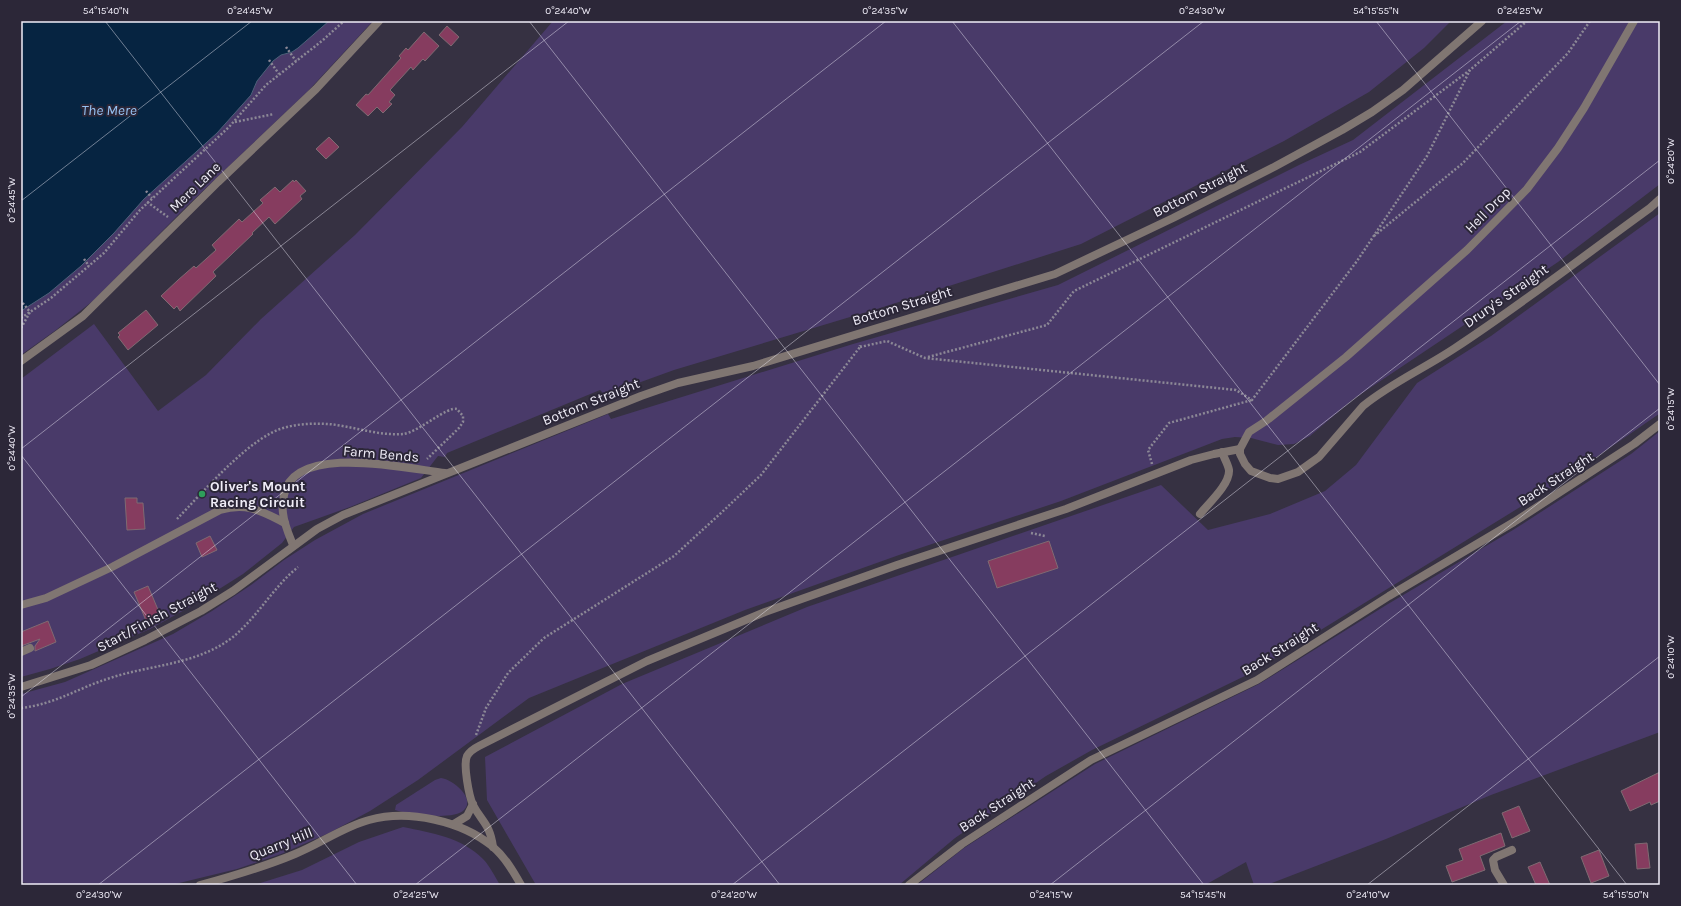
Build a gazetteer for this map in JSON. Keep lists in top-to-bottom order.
{
  "streets": {
    "street": [
      "Mere Lane",
      "Bottom Straight",
      "Hell Drop",
      "Drury's Straight",
      "Farm Bends",
      "Back Straight",
      "Start/Finish Straight",
      "Quarry Hill"
    ]
  },
  "crossings": [
    ["Bottom Straight", "Farm Bends"],
    ["Bottom Straight", "Start/Finish Straight"],
    ["Hell Drop", "Drury's Straight"],
    ["Farm Bends", "Start/Finish Straight"]
  ],
  "water": ["The Mere"],
  "places": ["Oliver's Mount Racing Circuit"],
  "coordinates": [
    "54°15'40\"N",
    "0°24'45\"W",
    "0°24'40\"W",
    "0°24'35\"W",
    "0°24'30\"W",
    "54°15'55\"N",
    "0°24'25\"W",
    "0°24'20\"W",
    "0°24'15\"W",
    "0°24'10\"W",
    "54°15'45\"N",
    "54°15'50\"N"
  ]
}
